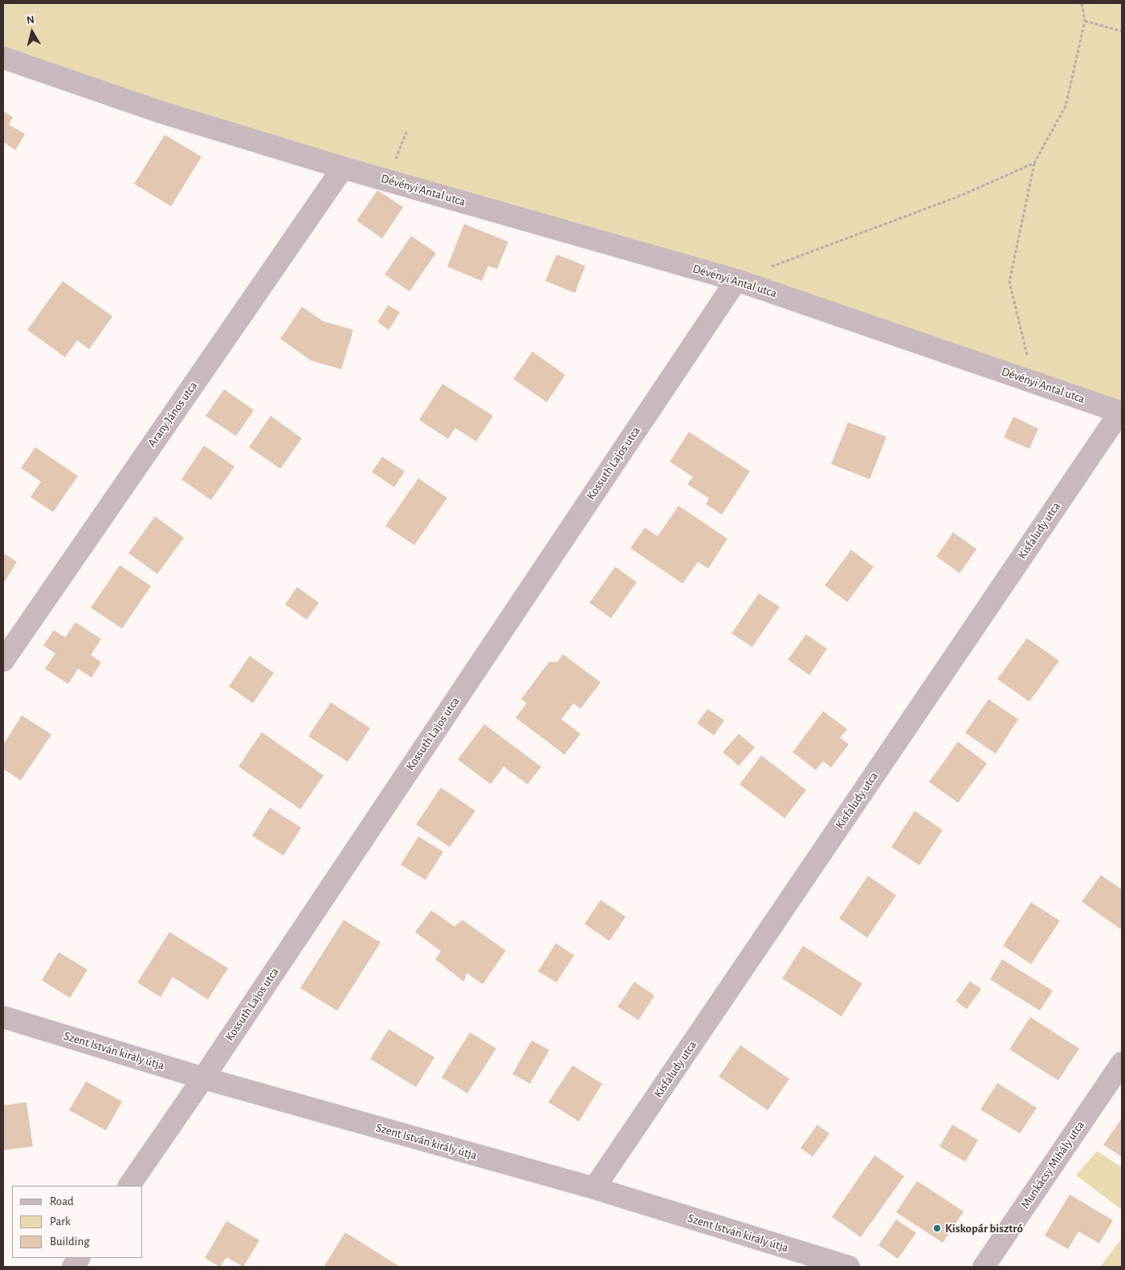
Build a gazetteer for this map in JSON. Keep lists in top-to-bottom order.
{
  "streets": {
    "street": [
      "Dévényi Antal utca",
      "Arany János utca",
      "Kossuth Lajos utca",
      "Kisfaludy utca",
      "Szent István király útja",
      "Munkácsy Mihály utca"
    ]
  },
  "crossings": [
    ["Dévényi Antal utca", "Arany János utca"],
    ["Dévényi Antal utca", "Kossuth Lajos utca"],
    ["Dévényi Antal utca", "Kisfaludy utca"],
    ["Kossuth Lajos utca", "Szent István király útja"],
    ["Kisfaludy utca", "Szent István király útja"]
  ],
  "places": ["Kiskopár bisztró"],
  "legend": ["Road", "Park", "Building"],
  "north": "top"
}
